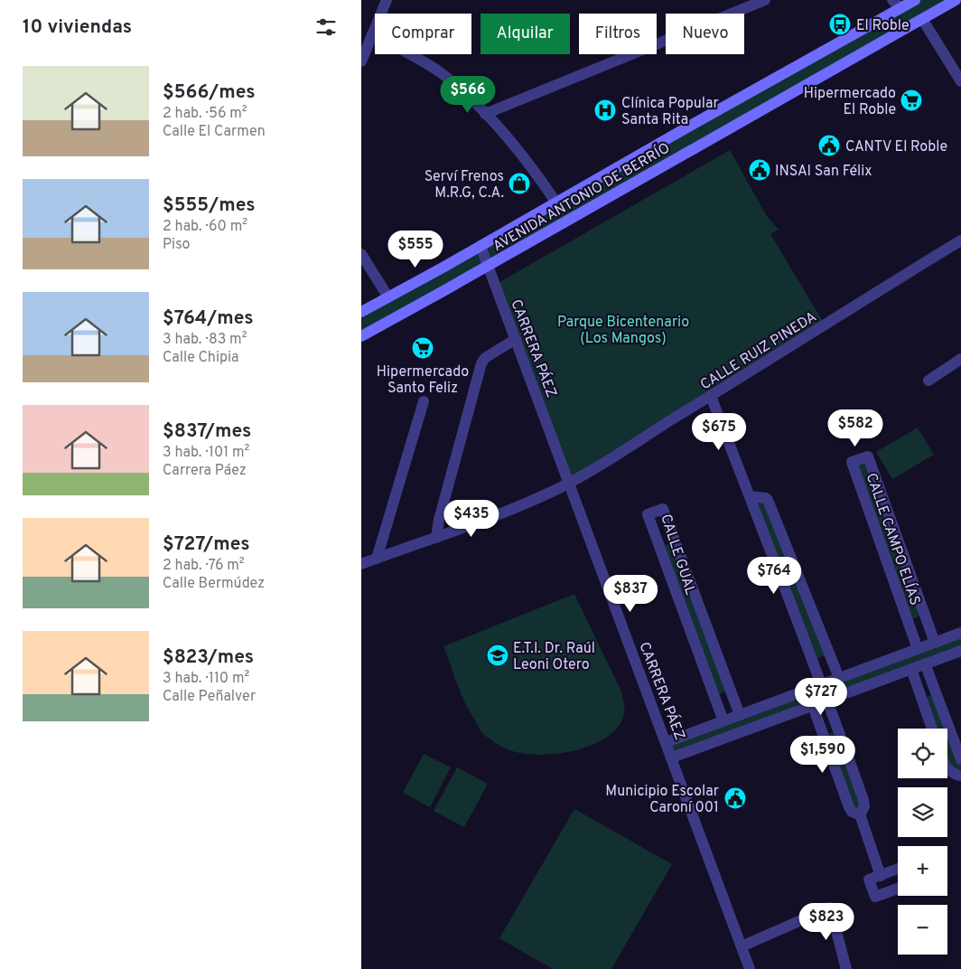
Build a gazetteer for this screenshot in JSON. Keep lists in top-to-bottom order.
{
  "streets": {
    "street": [
      "AVENIDA ANTONIO DE BERRÍO",
      "CARRERA PÁEZ",
      "CALLE RUIZ PINEDA",
      "CALLE CAMPO ELÍAS",
      "CALLE GUAL"
    ]
  },
  "crossings": [
    ["AVENIDA ANTONIO DE BERRÍO", "CARRERA PÁEZ"],
    ["CARRERA PÁEZ", "CALLE RUIZ PINEDA"]
  ],
  "parks": ["Parque Bicentenario (Los Mangos)"],
  "places": {
    "bus stop": ["El Roble"],
    "supermarket": ["Hipermercado El Roble", "Hipermercado Santo Feliz"],
    "hospital": ["Clínica Popular Santa Rita"],
    "public building": ["CANTV El Roble", "INSAI San Félix", "Municipio Escolar Caroní 001"],
    "shop": ["Serví Frenos M.R.G, C.A."],
    "school or university": ["E.T.I. Dr. Raúl Leoni Otero"]
  },
  "page": {
    "heading": "10 viviendas",
    "chip": [
      "Comprar",
      "Alquilar",
      "Filtros",
      "Nuevo"
    ],
    "list": [
      {
        "name": "$566/mes",
        "note": "2 hab. · 56 m² · Calle El Carmen"
      },
      {
        "name": "$555/mes",
        "note": "2 hab. · 60 m² · Piso"
      },
      {
        "name": "$764/mes",
        "note": "3 hab. · 83 m² · Calle Chipia"
      },
      {
        "name": "$837/mes",
        "note": "3 hab. · 101 m² · Carrera Páez"
      },
      {
        "name": "$727/mes",
        "note": "2 hab. · 76 m² · Calle Bermúdez"
      },
      {
        "name": "$823/mes",
        "note": "3 hab. · 110 m² · Calle Peñalver"
      }
    ],
    "price": [
      "$566",
      "$555",
      "$582",
      "$675",
      "$435",
      "$764",
      "$837",
      "$727",
      "$1,590",
      "$823"
    ],
    "map_buttons": ["+", "−"]
  }
}
